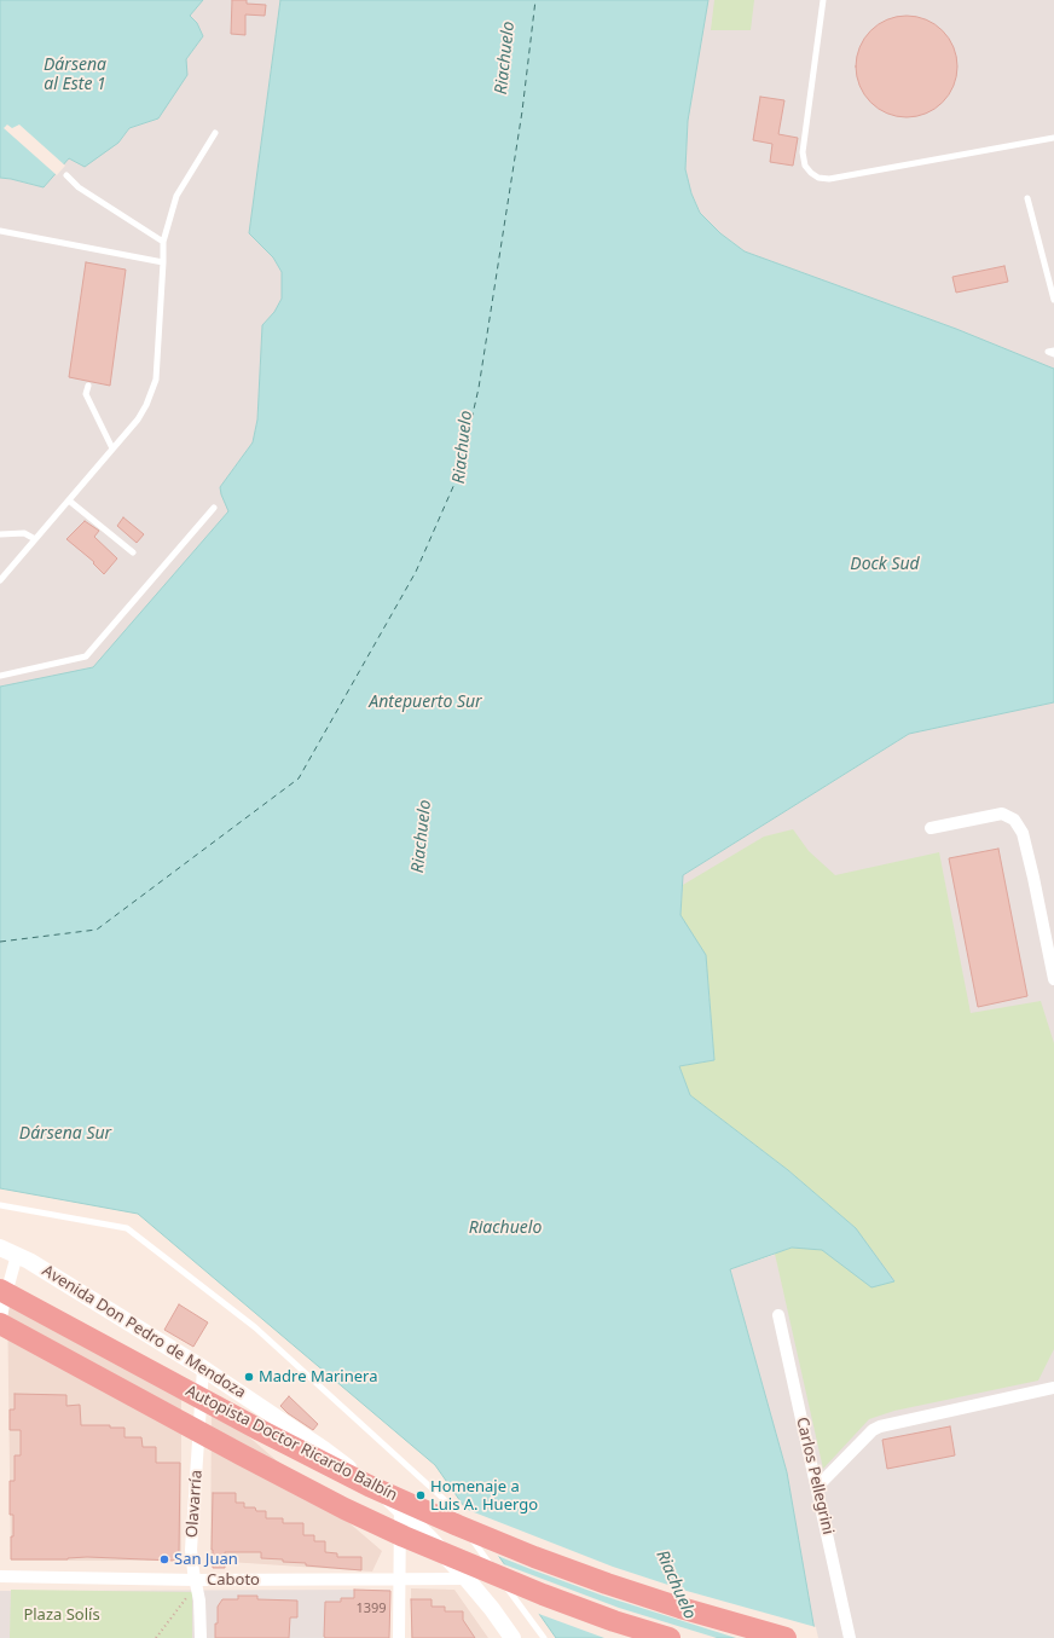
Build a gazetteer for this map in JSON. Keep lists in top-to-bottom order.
{
  "streets": {
    "highway": ["Autopista Doctor Ricardo Balbín"],
    "main road": ["Avenida Don Pedro de Mendoza"],
    "street": ["Carlos Pellegrini", "Olavarría", "Caboto"]
  },
  "crossings": [
    ["Avenida Don Pedro de Mendoza", "Autopista Doctor Ricardo Balbín"],
    ["Avenida Don Pedro de Mendoza", "Olavarría"],
    ["Avenida Don Pedro de Mendoza", "Caboto"],
    ["Olavarría", "Caboto"]
  ],
  "water": [
    "Riachuelo",
    "Dársena al Este 1",
    "Dock Sud",
    "Antepuerto Sur",
    "Dársena Sur"
  ],
  "parks": ["Plaza Solís"],
  "places": ["Madre Marinera", "Homenaje a Luis A. Huergo", "San Juan"],
  "house_numbers": ["1399"]
}
